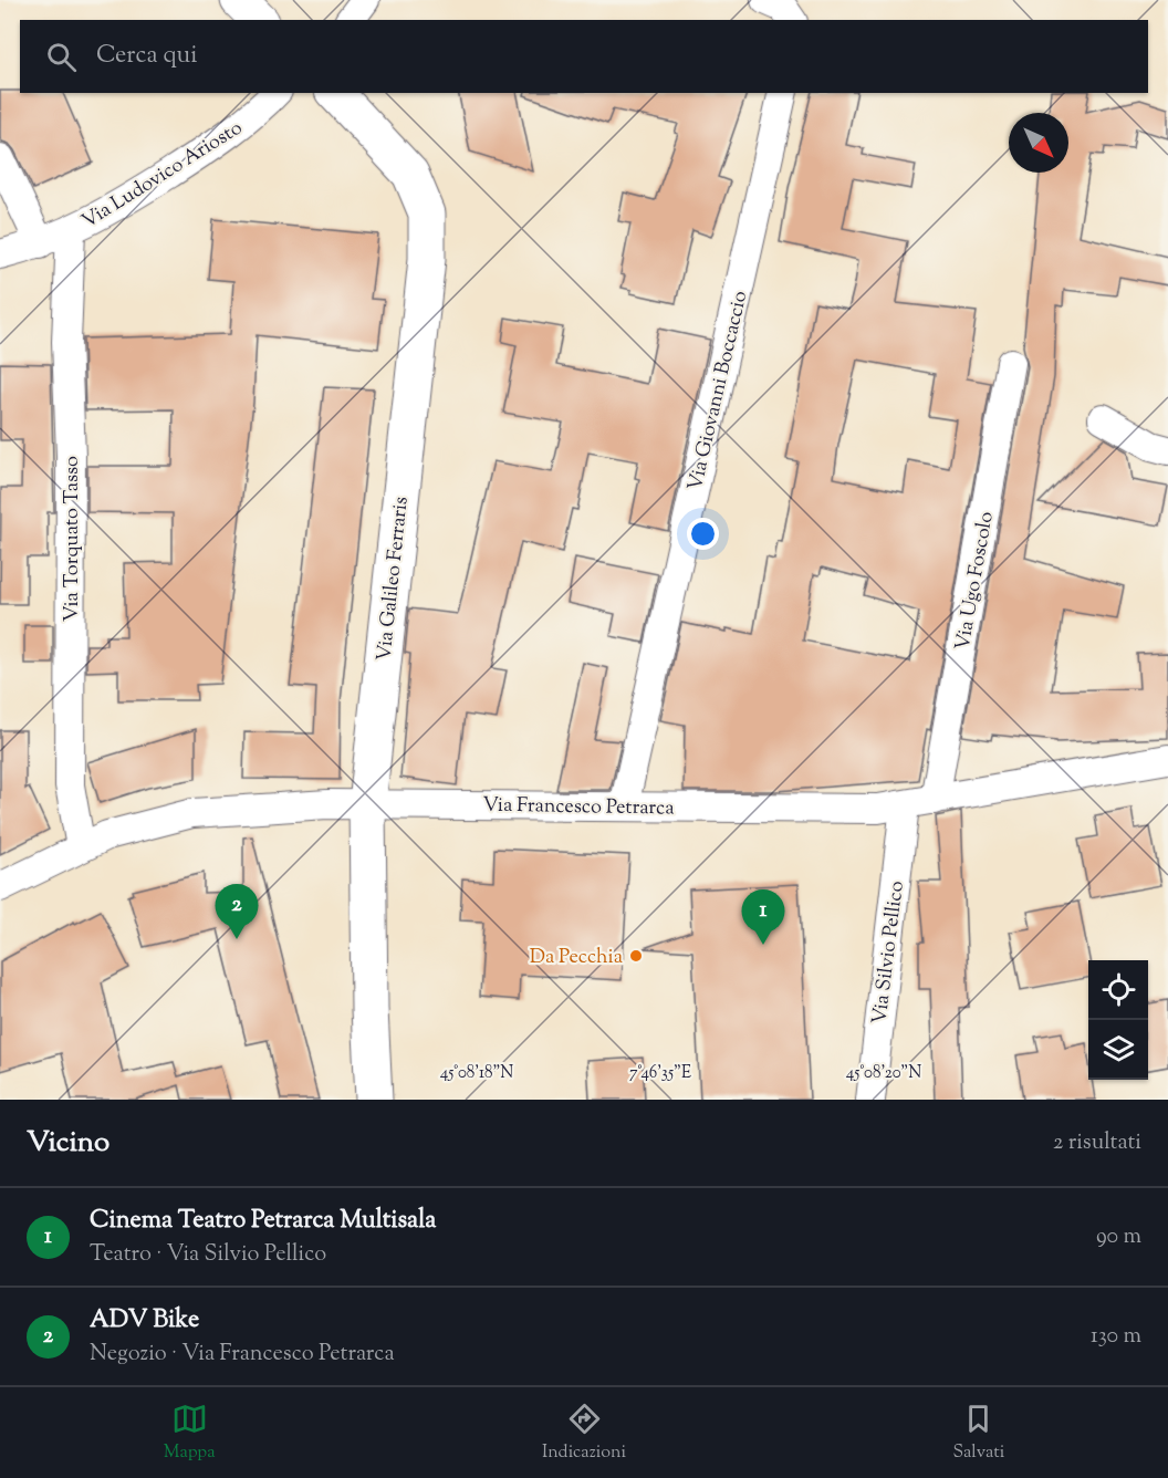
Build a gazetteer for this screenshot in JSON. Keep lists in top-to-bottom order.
{
  "streets": {
    "main road": ["Via Galileo Ferraris"],
    "street": [
      "Via Ludovico Ariosto",
      "Via Giovanni Boccaccio",
      "Via Torquato Tasso",
      "Via Ugo Foscolo",
      "Via Francesco Petrarca",
      "Via Silvio Pellico"
    ]
  },
  "crossings": [
    ["Via Ludovico Ariosto", "Via Torquato Tasso"],
    ["Via Giovanni Boccaccio", "Via Francesco Petrarca"],
    ["Via Torquato Tasso", "Via Francesco Petrarca"],
    ["Via Galileo Ferraris", "Via Francesco Petrarca"],
    ["Via Ugo Foscolo", "Via Francesco Petrarca"],
    ["Via Francesco Petrarca", "Via Silvio Pellico"]
  ],
  "places": ["Da Pecchia"],
  "north": "bottom right",
  "page": {
    "search": "Cerca qui",
    "pins": ["2", "1"],
    "heading": ["Vicino", "2 risultati"],
    "list": [
      {
        "mark": "1",
        "name": "Cinema Teatro Petrarca Multisala",
        "note": "Teatro · Via Silvio Pellico",
        "value": "90 m"
      },
      {
        "mark": "2",
        "name": "ADV Bike",
        "note": "Negozio · Via Francesco Petrarca",
        "value": "130 m"
      }
    ],
    "nav": ["Mappa", "Indicazioni", "Salvati"]
  },
  "coordinates": ["45°08'20\"N", "45°08'18\"N", "7°46'35\"E"]
}
